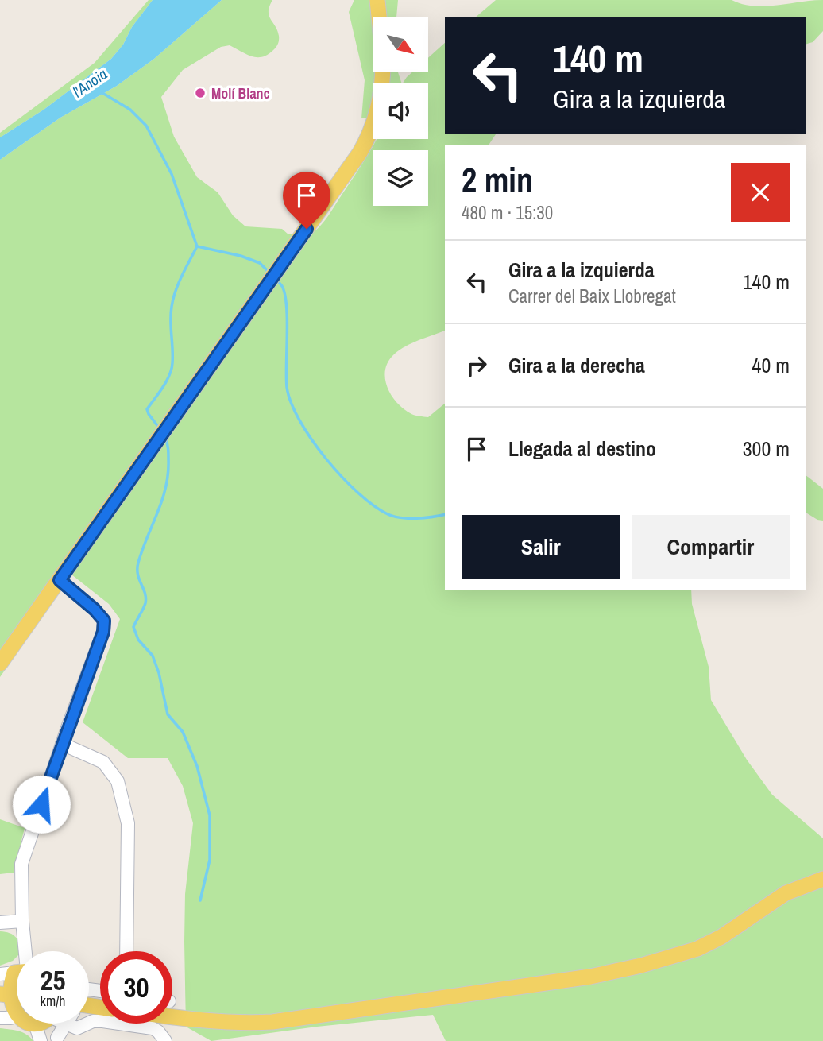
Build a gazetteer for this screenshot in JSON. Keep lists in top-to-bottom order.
{
  "water": ["l'Anoia"],
  "places": ["Molí Blanc"],
  "north": "bottom right",
  "page": {
    "turn": ["140 m", "Gira a la izquierda"],
    "heading": ["2 min", "480 m · 15:30"],
    "list": [
      {
        "name": "Gira a la izquierda",
        "note": "Carrer del Baix Llobregat",
        "value": "140 m"
      },
      {
        "name": "Gira a la derecha",
        "value": "40 m"
      },
      {
        "name": "Llegada al destino",
        "value": "300 m"
      }
    ],
    "buttons": ["Salir", "Compartir"],
    "speed": "25 km/h",
    "limit": "30"
  }
}
